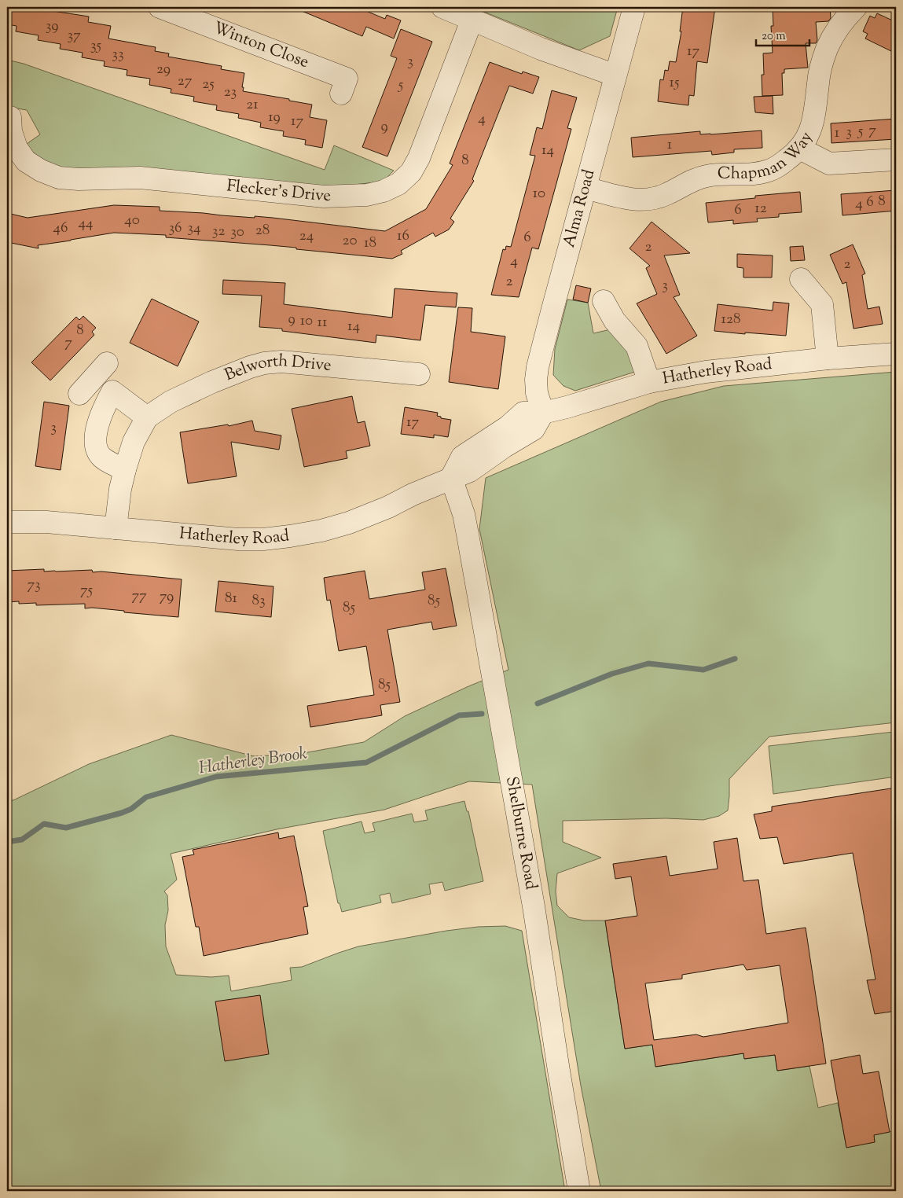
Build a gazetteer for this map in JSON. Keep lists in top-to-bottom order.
{
  "streets": {
    "street": [
      "Winton Close",
      "Chapman Way",
      "Flecker's Drive",
      "Alma Road",
      "Hatherley Road",
      "Belworth Drive",
      "Shelburne Road"
    ]
  },
  "crossings": [
    ["Chapman Way", "Alma Road"],
    ["Alma Road", "Hatherley Road"],
    ["Hatherley Road", "Belworth Drive"],
    ["Hatherley Road", "Shelburne Road"]
  ],
  "water": ["Hatherley Brook"],
  "house_numbers": [
    "39",
    "37",
    "35",
    "17",
    "33",
    "3",
    "29",
    "27",
    "15",
    "25",
    "5",
    "23",
    "21",
    "19",
    "4",
    "17",
    "9",
    "7",
    "5",
    "3",
    "1",
    "1",
    "14",
    "8",
    "10",
    "8",
    "6",
    "4",
    "12",
    "6",
    "40",
    "44",
    "46",
    "36",
    "34",
    "28",
    "32",
    "30",
    "24",
    "16",
    "6",
    "20",
    "18",
    "2",
    "4",
    "2",
    "2",
    "3",
    "9",
    "128",
    "10",
    "11",
    "14",
    "8",
    "7",
    "17",
    "3",
    "73",
    "75",
    "77",
    "79",
    "81",
    "83",
    "85",
    "85",
    "85"
  ],
  "scale_bar": "20 m"
}
